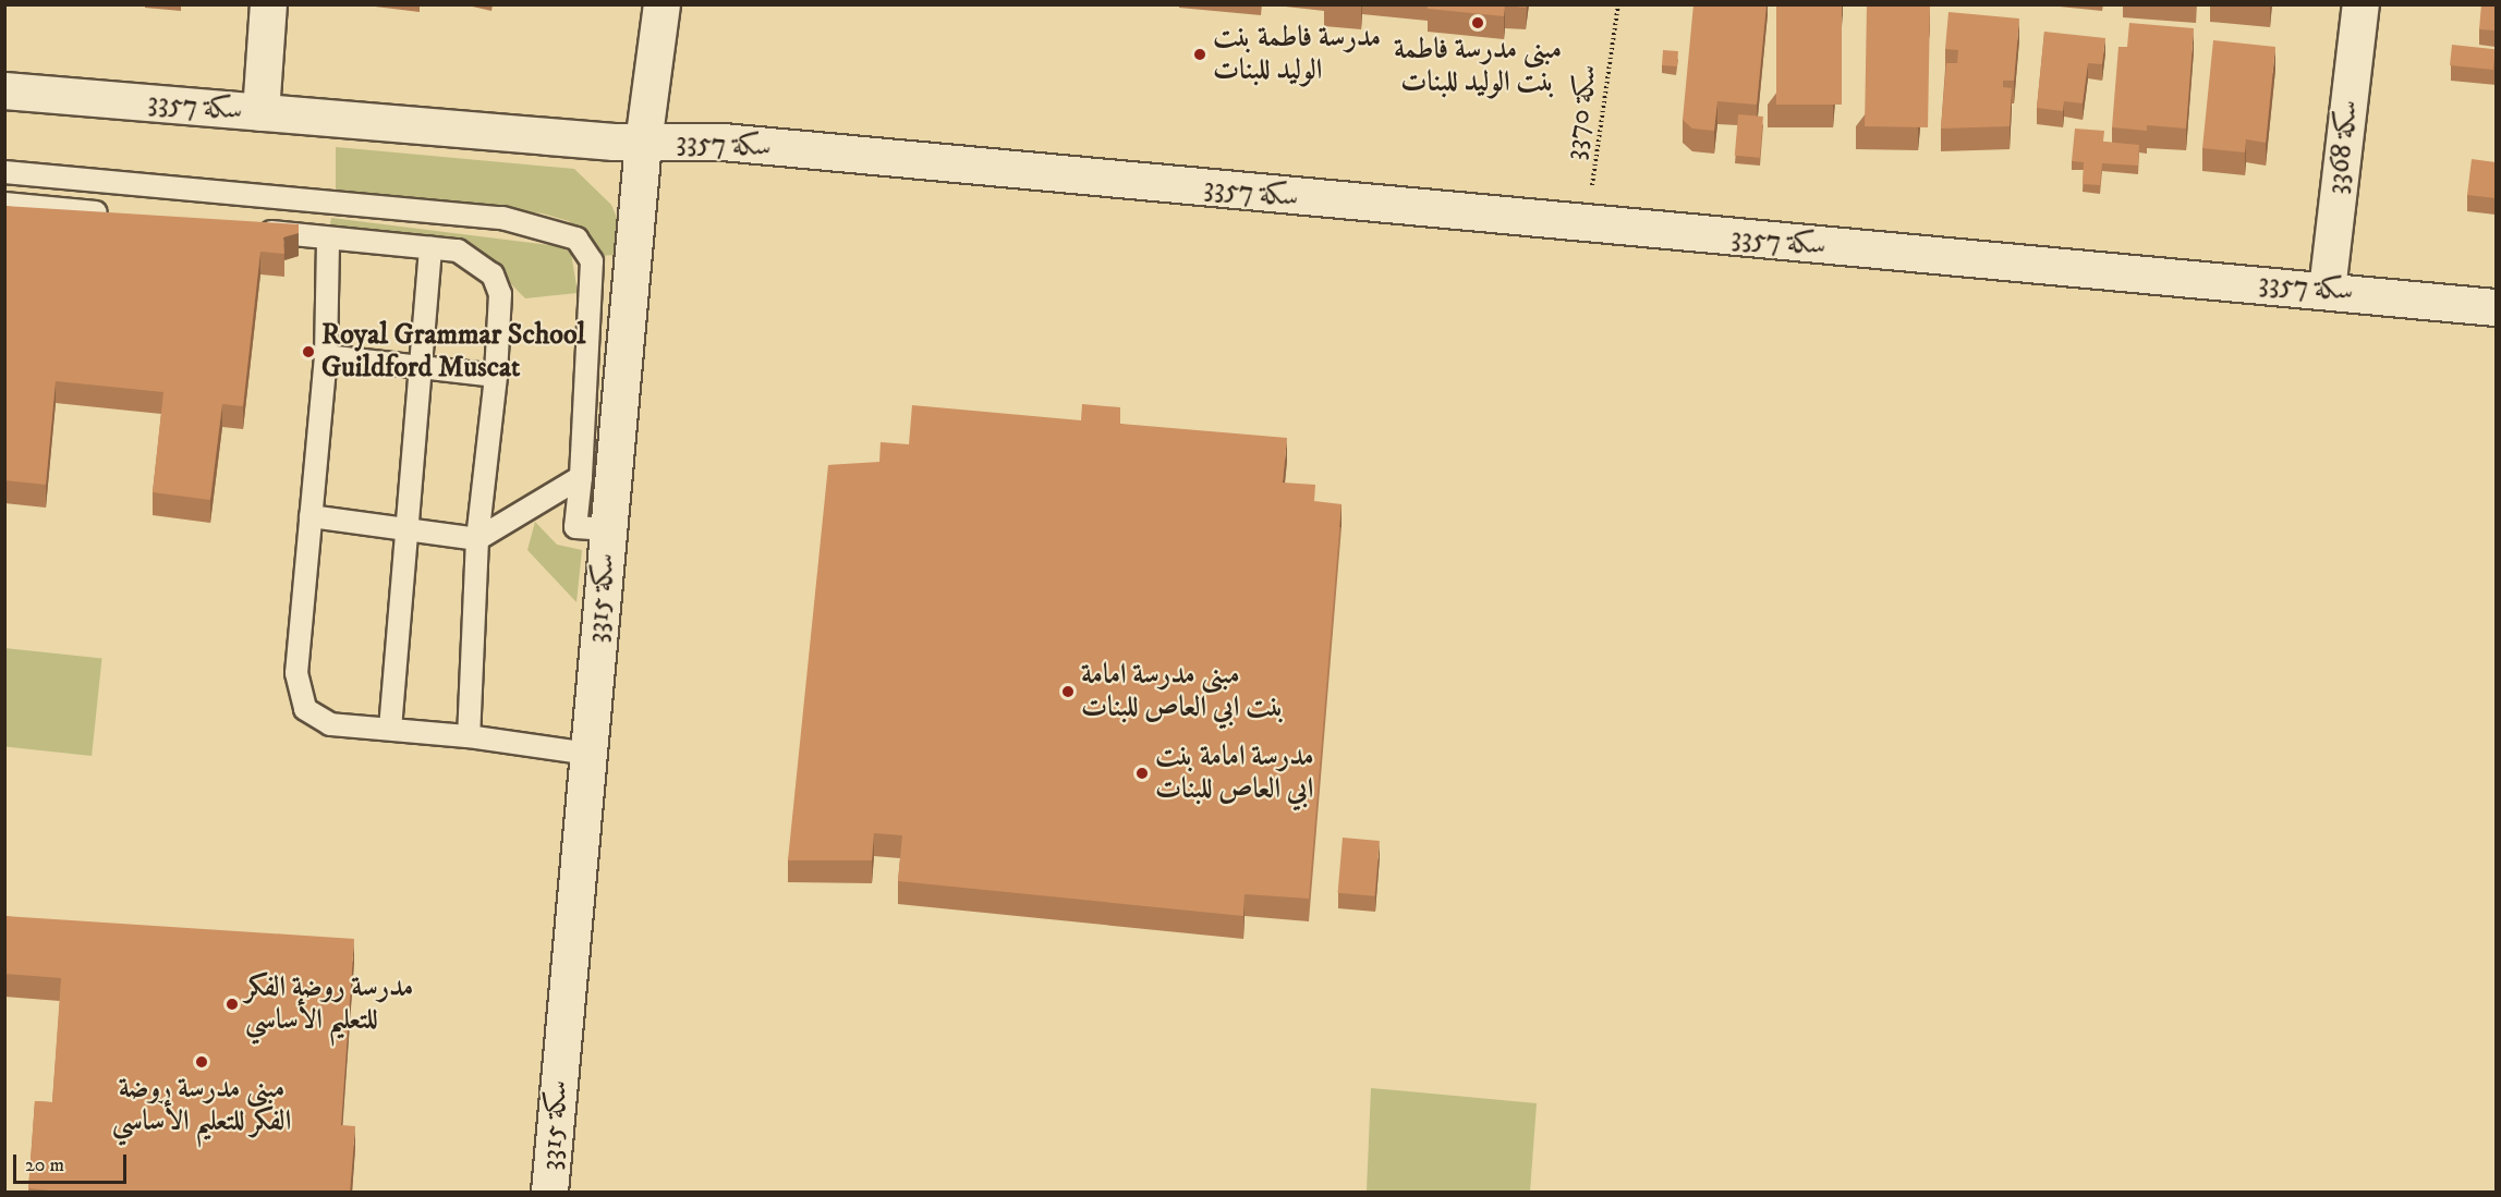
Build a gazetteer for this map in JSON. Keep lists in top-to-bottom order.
{
  "streets": {
    "street": ["سكة 3357", "سكة 3368", "سكة 3315"],
    "path": ["سكة 3370"]
  },
  "crossings": [
    ["سكة 3357", "سكة 3370"],
    ["سكة 3357", "سكة 3368"],
    ["سكة 3357", "سكة 3315"]
  ],
  "places": [
    "مبنى مدرسة فاطمة بنت الوليد للبنات",
    "مدرسة فاطمة بنت الوليد للبنات",
    "Royal Grammar School Guildford Muscat",
    "مبنى مدرسة امامة بنت ابي العاص للبنات",
    "مدرسة امامة بنت ابي العاص للبنات",
    "مدرسة روضة الفكر للتعليم الأساسي",
    "مبنى مدرسة روضة الفكر للتعليم الأساسي"
  ],
  "scale_bar": "20 m"
}
